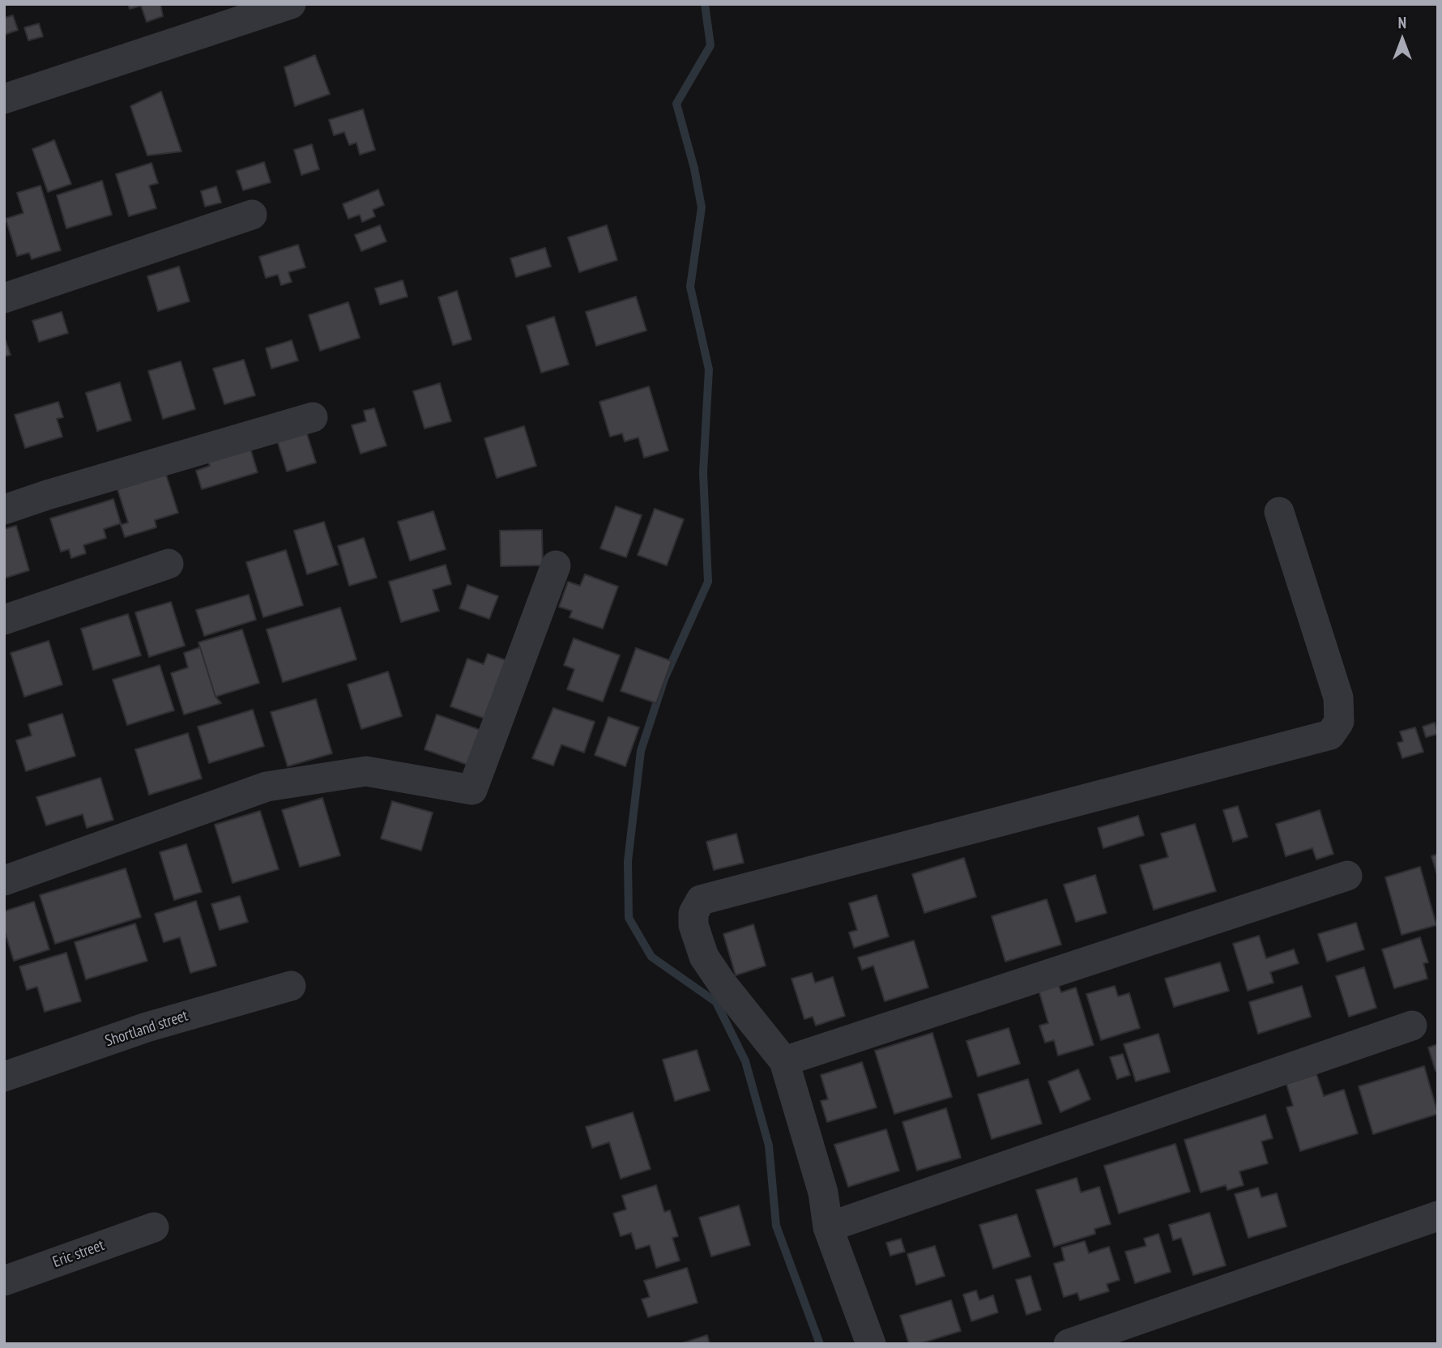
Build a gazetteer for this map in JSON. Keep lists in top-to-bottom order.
{
  "streets": {
    "street": ["Shortland street", "Eric street"]
  },
  "north": "top"
}
